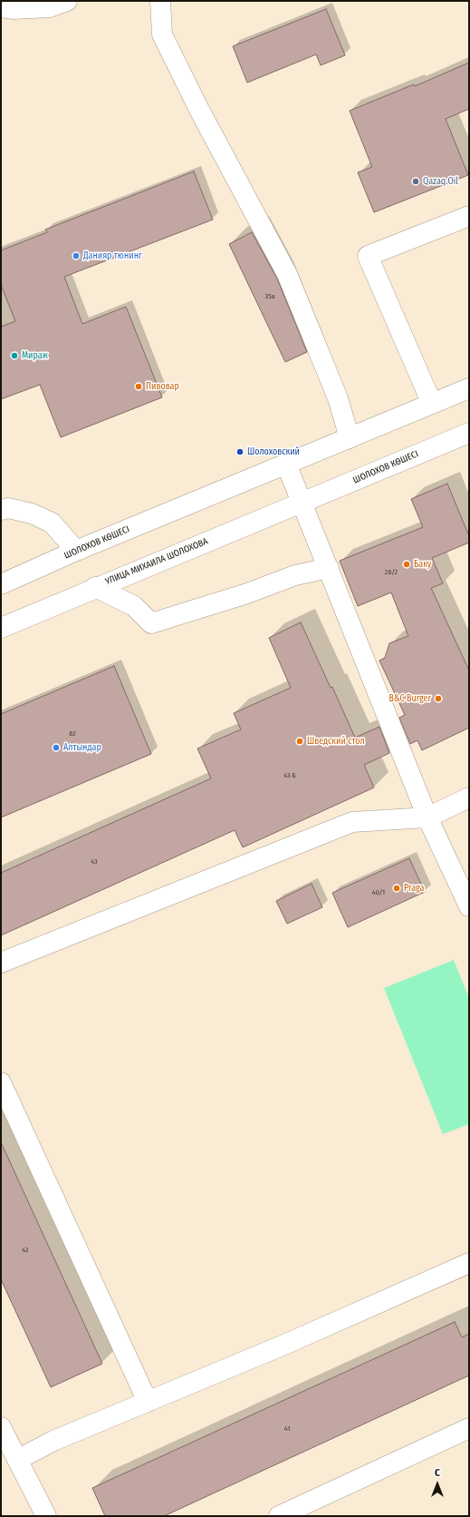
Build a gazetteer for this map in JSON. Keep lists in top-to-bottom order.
{
  "streets": {
    "main road": ["ШОЛОХОВ КӨШЕСІ", "УЛИЦА МИХАИЛА ШОЛОХОВА"]
  },
  "crossings": [
    ["ШОЛОХОВ КӨШЕСІ", "УЛИЦА МИХАИЛА ШОЛОХОВА"]
  ],
  "places": [
    "Qazaq Oil",
    "Данияр тюнинг",
    "Мираж",
    "Пивовар",
    "Шолоховский",
    "Баку",
    "B&C Burger",
    "Шведский стол",
    "Алтындар",
    "Praga"
  ],
  "house_numbers": [
    "35а",
    "26/2",
    "62",
    "43 Б",
    "43",
    "40/1",
    "42",
    "41"
  ],
  "north": "top"
}
